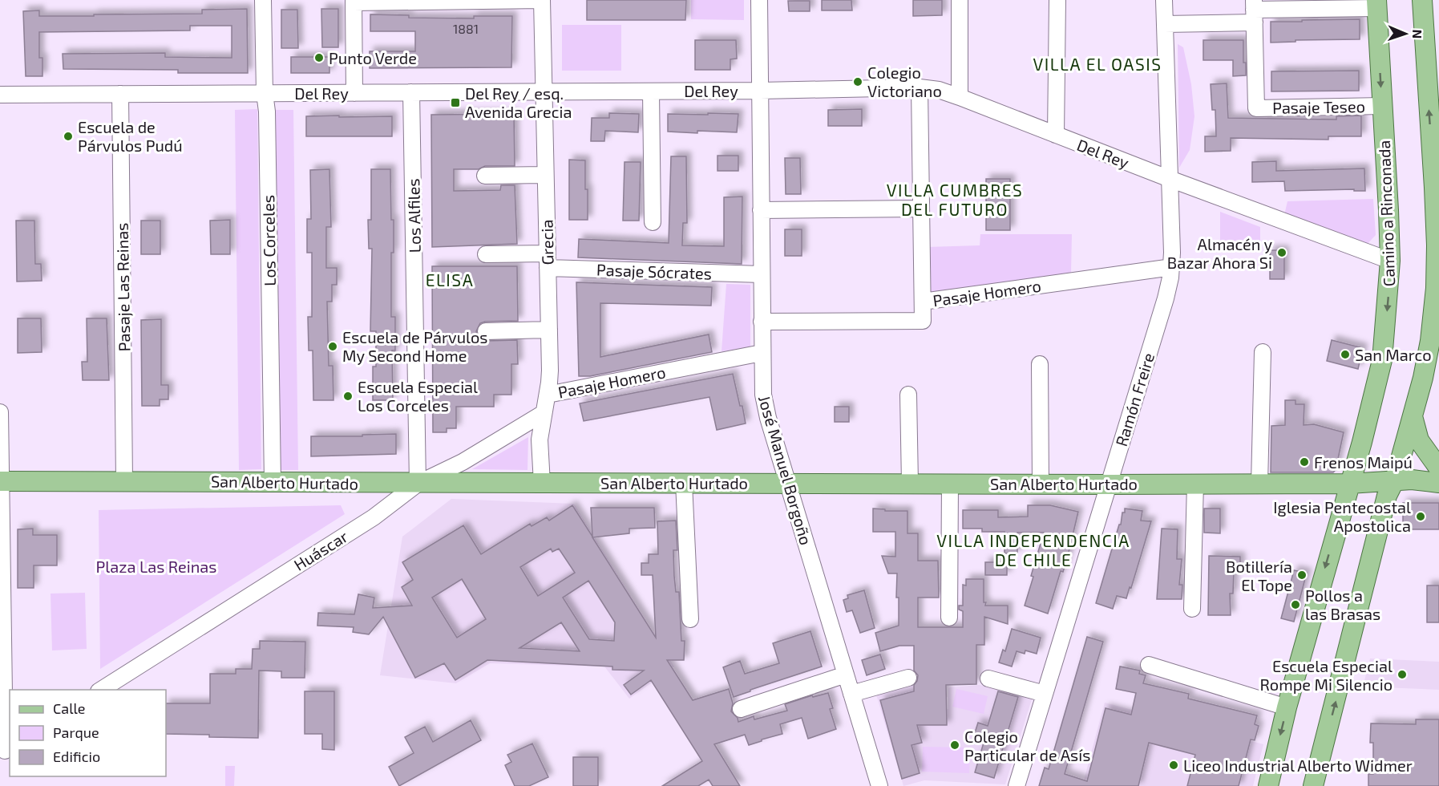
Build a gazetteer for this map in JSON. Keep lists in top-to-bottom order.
{
  "streets": {
    "main road": ["Camino a Rinconada", "San Alberto Hurtado"],
    "street": [
      "Del Rey",
      "Pasaje Teseo",
      "Los Alfiles",
      "Los Corceles",
      "Grecia",
      "Pasaje Sócrates",
      "Pasaje Las Reinas",
      "Pasaje Homero",
      "Ramón Freire",
      "José Manuel Borgoño",
      "Huáscar"
    ]
  },
  "crossings": [
    ["Del Rey", "Camino a Rinconada"],
    ["Del Rey", "Los Alfiles"],
    ["Del Rey", "Los Corceles"],
    ["Del Rey", "Grecia"],
    ["Del Rey", "Pasaje Las Reinas"],
    ["Del Rey", "Ramón Freire"],
    ["Del Rey", "José Manuel Borgoño"],
    ["Pasaje Teseo", "Camino a Rinconada"],
    ["Camino a Rinconada", "San Alberto Hurtado"],
    ["Los Alfiles", "San Alberto Hurtado"],
    ["Los Alfiles", "Huáscar"],
    ["Los Corceles", "San Alberto Hurtado"],
    ["Grecia", "Pasaje Sócrates"],
    ["Grecia", "Pasaje Homero"],
    ["Grecia", "San Alberto Hurtado"],
    ["Grecia", "Huáscar"],
    ["Pasaje Sócrates", "José Manuel Borgoño"],
    ["Pasaje Las Reinas", "San Alberto Hurtado"],
    ["Pasaje Homero", "Ramón Freire"],
    ["Pasaje Homero", "José Manuel Borgoño"],
    ["Ramón Freire", "San Alberto Hurtado"],
    ["José Manuel Borgoño", "San Alberto Hurtado"],
    ["San Alberto Hurtado", "Huáscar"]
  ],
  "districts": [
    "VILLA EL OASIS",
    "VILLA CUMBRES DEL FUTURO",
    "ELISA",
    "VILLA INDEPENDENCIA DE CHILE"
  ],
  "parks": ["Plaza Las Reinas"],
  "places": {
    "other": [
      "Punto Verde",
      "Colegio Victoriano",
      "Escuela de Párvulos Pudú",
      "Almacén y Bazar Ahora Si",
      "Escuela de Párvulos My Second Home",
      "San Marco",
      "Escuela Especial Los Corceles",
      "Frenos Maipú",
      "Iglesia Pentecostal Apostolica",
      "Botillería El Tope",
      "Pollos a las Brasas",
      "Escuela Especial Rompe Mi Silencio",
      "Colegio Particular de Asís",
      "Liceo Industrial Alberto Widmer"
    ],
    "transit": ["Del Rey / esq. Avenida Grecia"]
  },
  "house_numbers": ["1881"],
  "legend": ["Calle", "Parque", "Edificio"],
  "north": "right"
}
